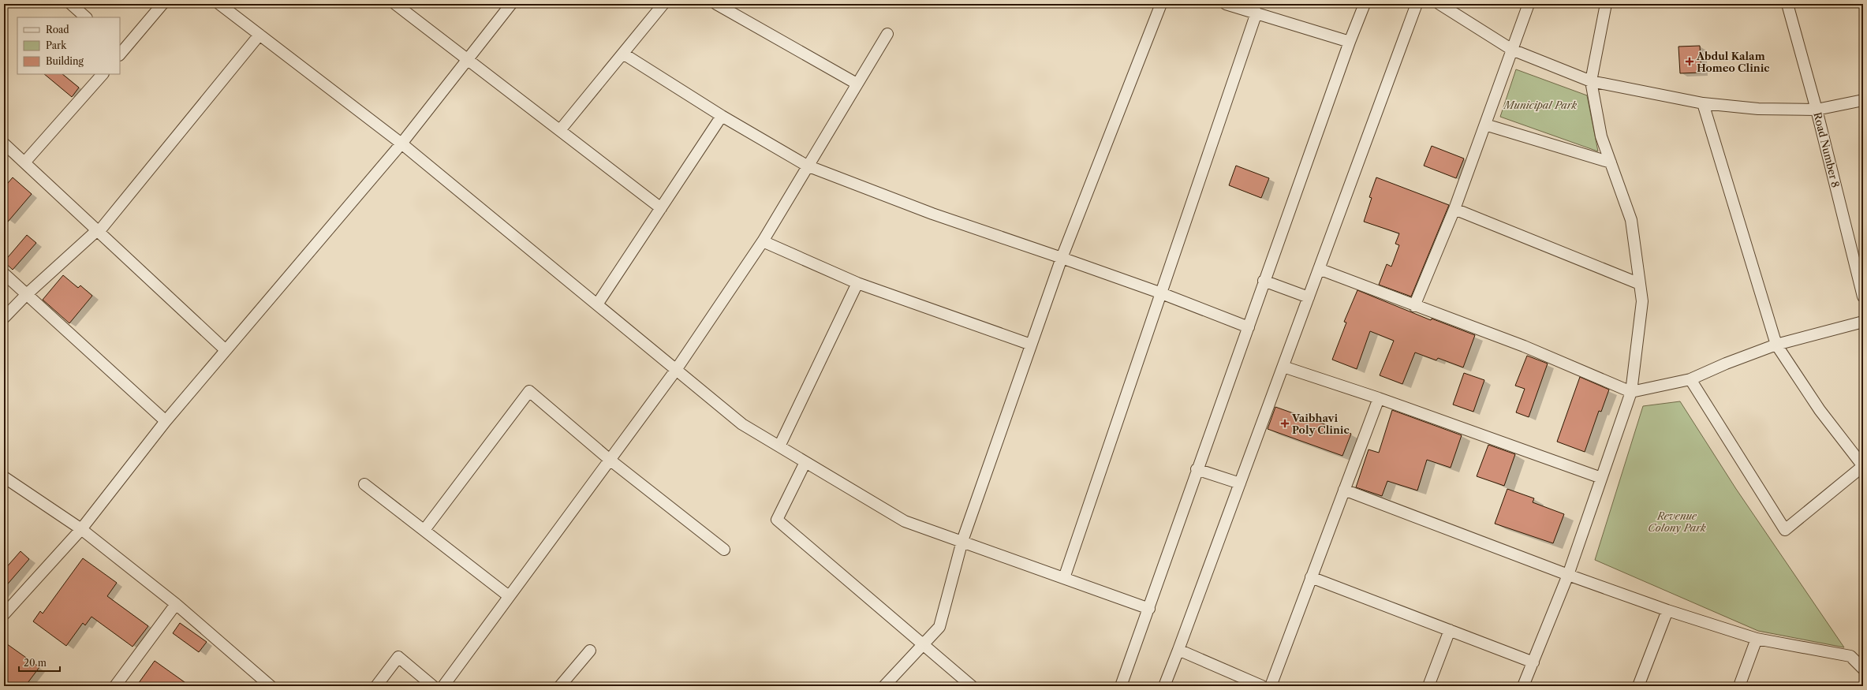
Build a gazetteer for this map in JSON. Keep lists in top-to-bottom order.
{
  "streets": {
    "street": ["Road Number 8"]
  },
  "parks": ["Municipal Park", "Revenue Colony Park"],
  "places": {
    "health": ["Abdul Kalam Homeo Clinic", "Vaibhavi Poly Clinic"]
  },
  "legend": ["Road", "Park", "Building"],
  "scale_bar": "20 m"
}
